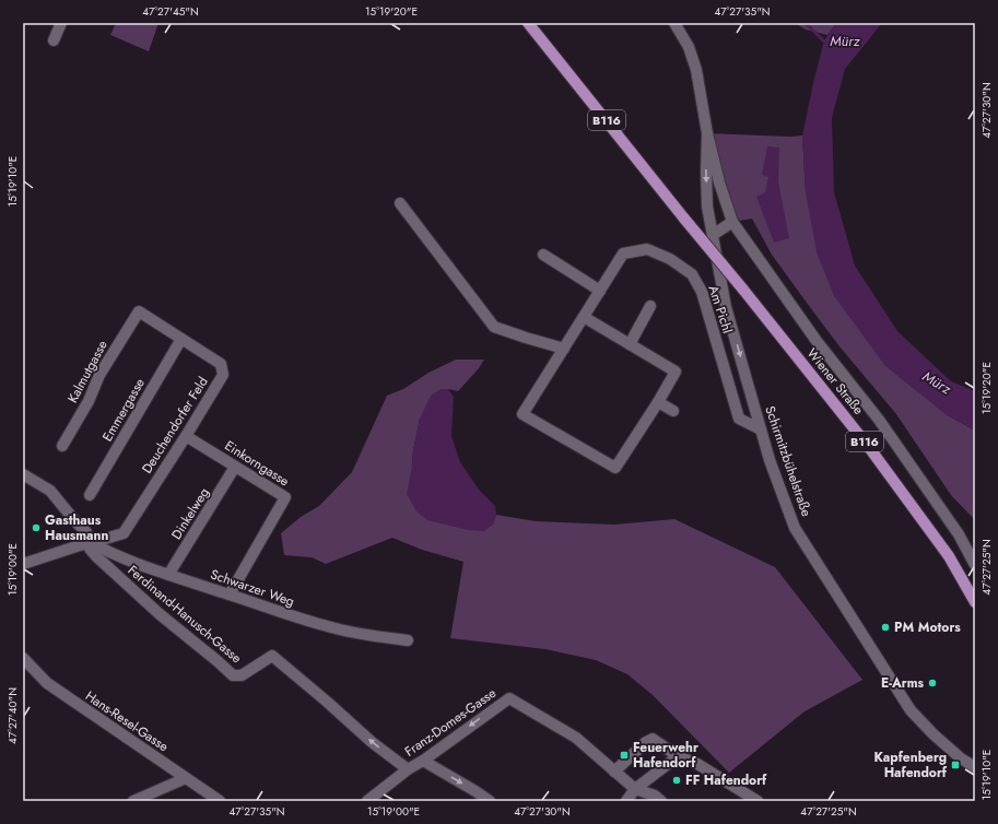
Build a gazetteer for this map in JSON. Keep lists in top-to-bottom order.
{
  "streets": {
    "main road": ["B116", "Wiener Straße"],
    "street": [
      "Am Pichl",
      "Kalmutgasse",
      "Emmergasse",
      "Deuchendorfer Feld",
      "Schirmitzbühelstraße",
      "Einkorngasse",
      "Dinkelweg",
      "Schwarzer Weg",
      "Ferdinand-Hanusch-Gasse",
      "Hans-Resel-Gasse",
      "Franz-Domes-Gasse"
    ]
  },
  "crossings": [
    ["Am Pichl", "Schirmitzbühelstraße"],
    ["Kalmutgasse", "Deuchendorfer Feld"],
    ["Emmergasse", "Deuchendorfer Feld"],
    ["Deuchendorfer Feld", "Einkorngasse"],
    ["Deuchendorfer Feld", "Schwarzer Weg"],
    ["Deuchendorfer Feld", "Ferdinand-Hanusch-Gasse"],
    ["Einkorngasse", "Dinkelweg"],
    ["Einkorngasse", "Schwarzer Weg"],
    ["Dinkelweg", "Schwarzer Weg"],
    ["Schwarzer Weg", "Ferdinand-Hanusch-Gasse"],
    ["Ferdinand-Hanusch-Gasse", "Franz-Domes-Gasse"]
  ],
  "one_way": ["Ferdinand-Hanusch-Gasse", "Franz-Domes-Gasse"],
  "water": ["Mürz"],
  "places": {
    "other": [
      "Gasthaus Hausmann",
      "PM Motors",
      "E-Arms",
      "FF Hafendorf"
    ],
    "transit": ["Feuerwehr Hafendorf", "Kapfenberg Hafendorf"]
  },
  "coordinates": [
    "47°27'45\"N",
    "15°19'20\"E",
    "47°27'35\"N",
    "47°27'30\"N",
    "15°19'10\"E",
    "47°27'25\"N",
    "15°19'00\"E",
    "47°27'40\"N"
  ]
}
